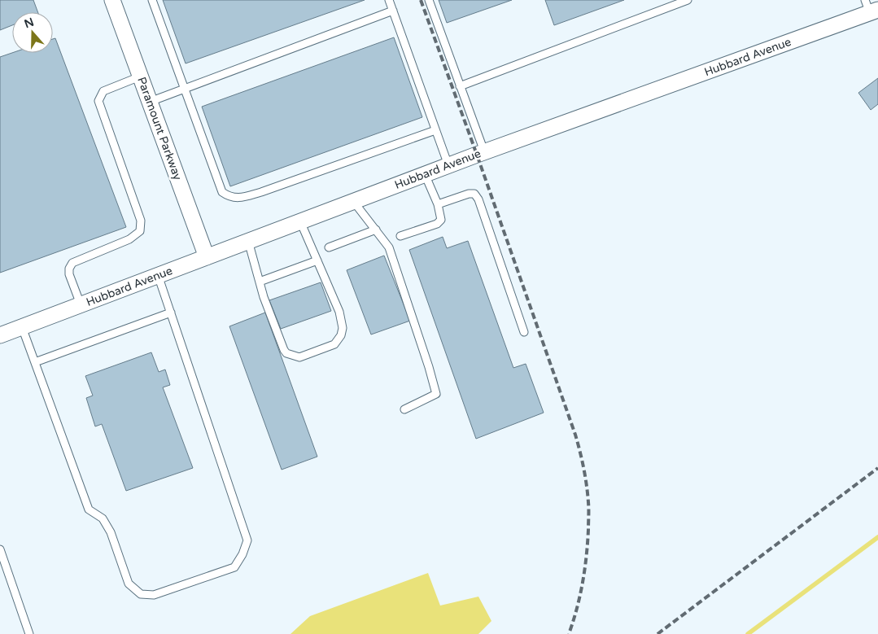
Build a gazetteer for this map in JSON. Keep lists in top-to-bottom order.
{
  "streets": {
    "street": ["Hubbard Avenue", "Paramount Parkway"]
  },
  "crossings": [
    ["Hubbard Avenue", "Paramount Parkway"]
  ],
  "north": "top"
}
